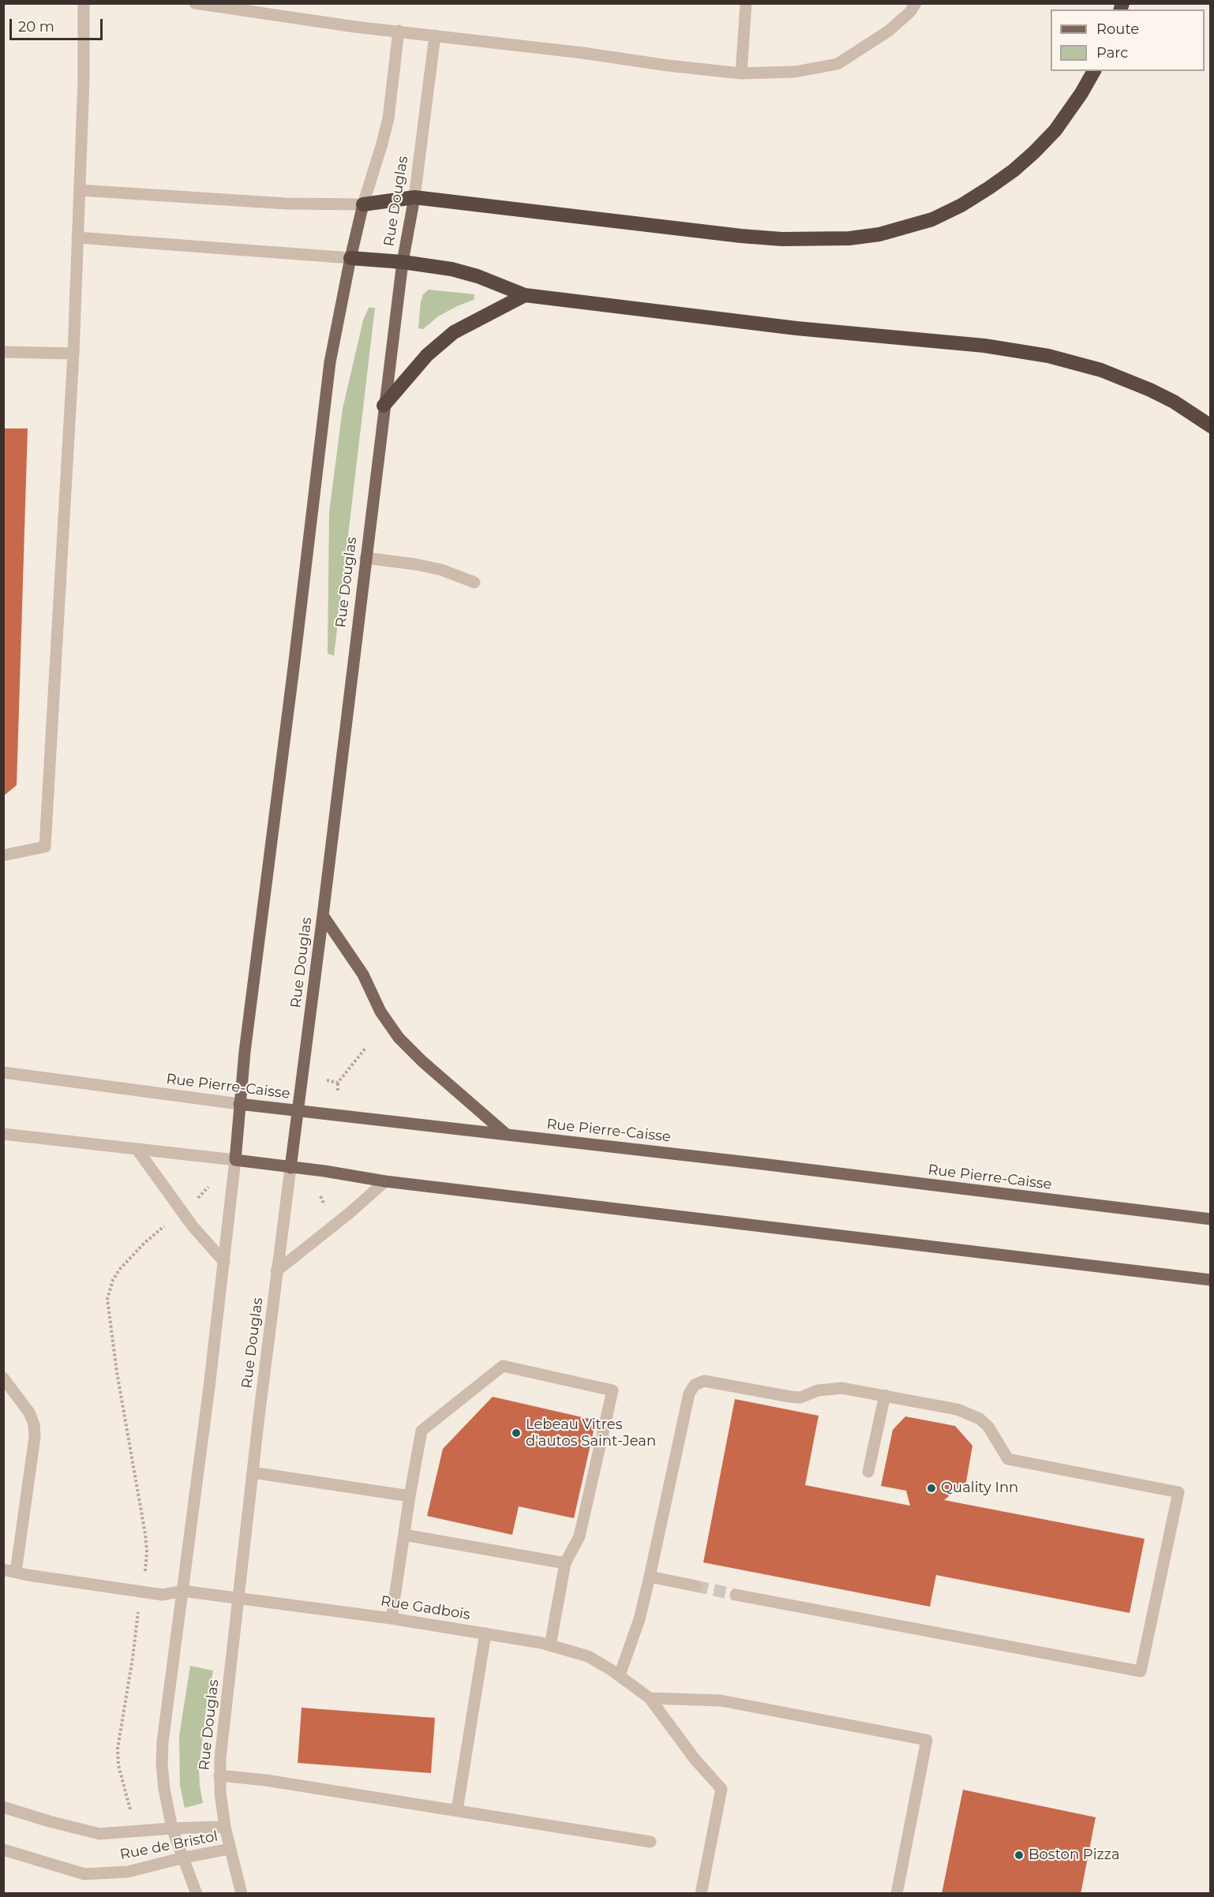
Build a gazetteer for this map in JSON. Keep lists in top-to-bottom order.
{
  "streets": {
    "main road": ["Rue Douglas", "Rue Pierre-Caisse"],
    "street": ["Rue Gadbois", "Rue de Bristol"]
  },
  "crossings": [
    ["Rue Douglas", "Rue Pierre-Caisse"],
    ["Rue Douglas", "Rue Gadbois"],
    ["Rue Douglas", "Rue de Bristol"]
  ],
  "places": ["Lebeau Vitres d'autos Saint-Jean", "Quality Inn", "Boston Pizza"],
  "legend": ["Route", "Parc"],
  "scale_bar": "20 m"
}
